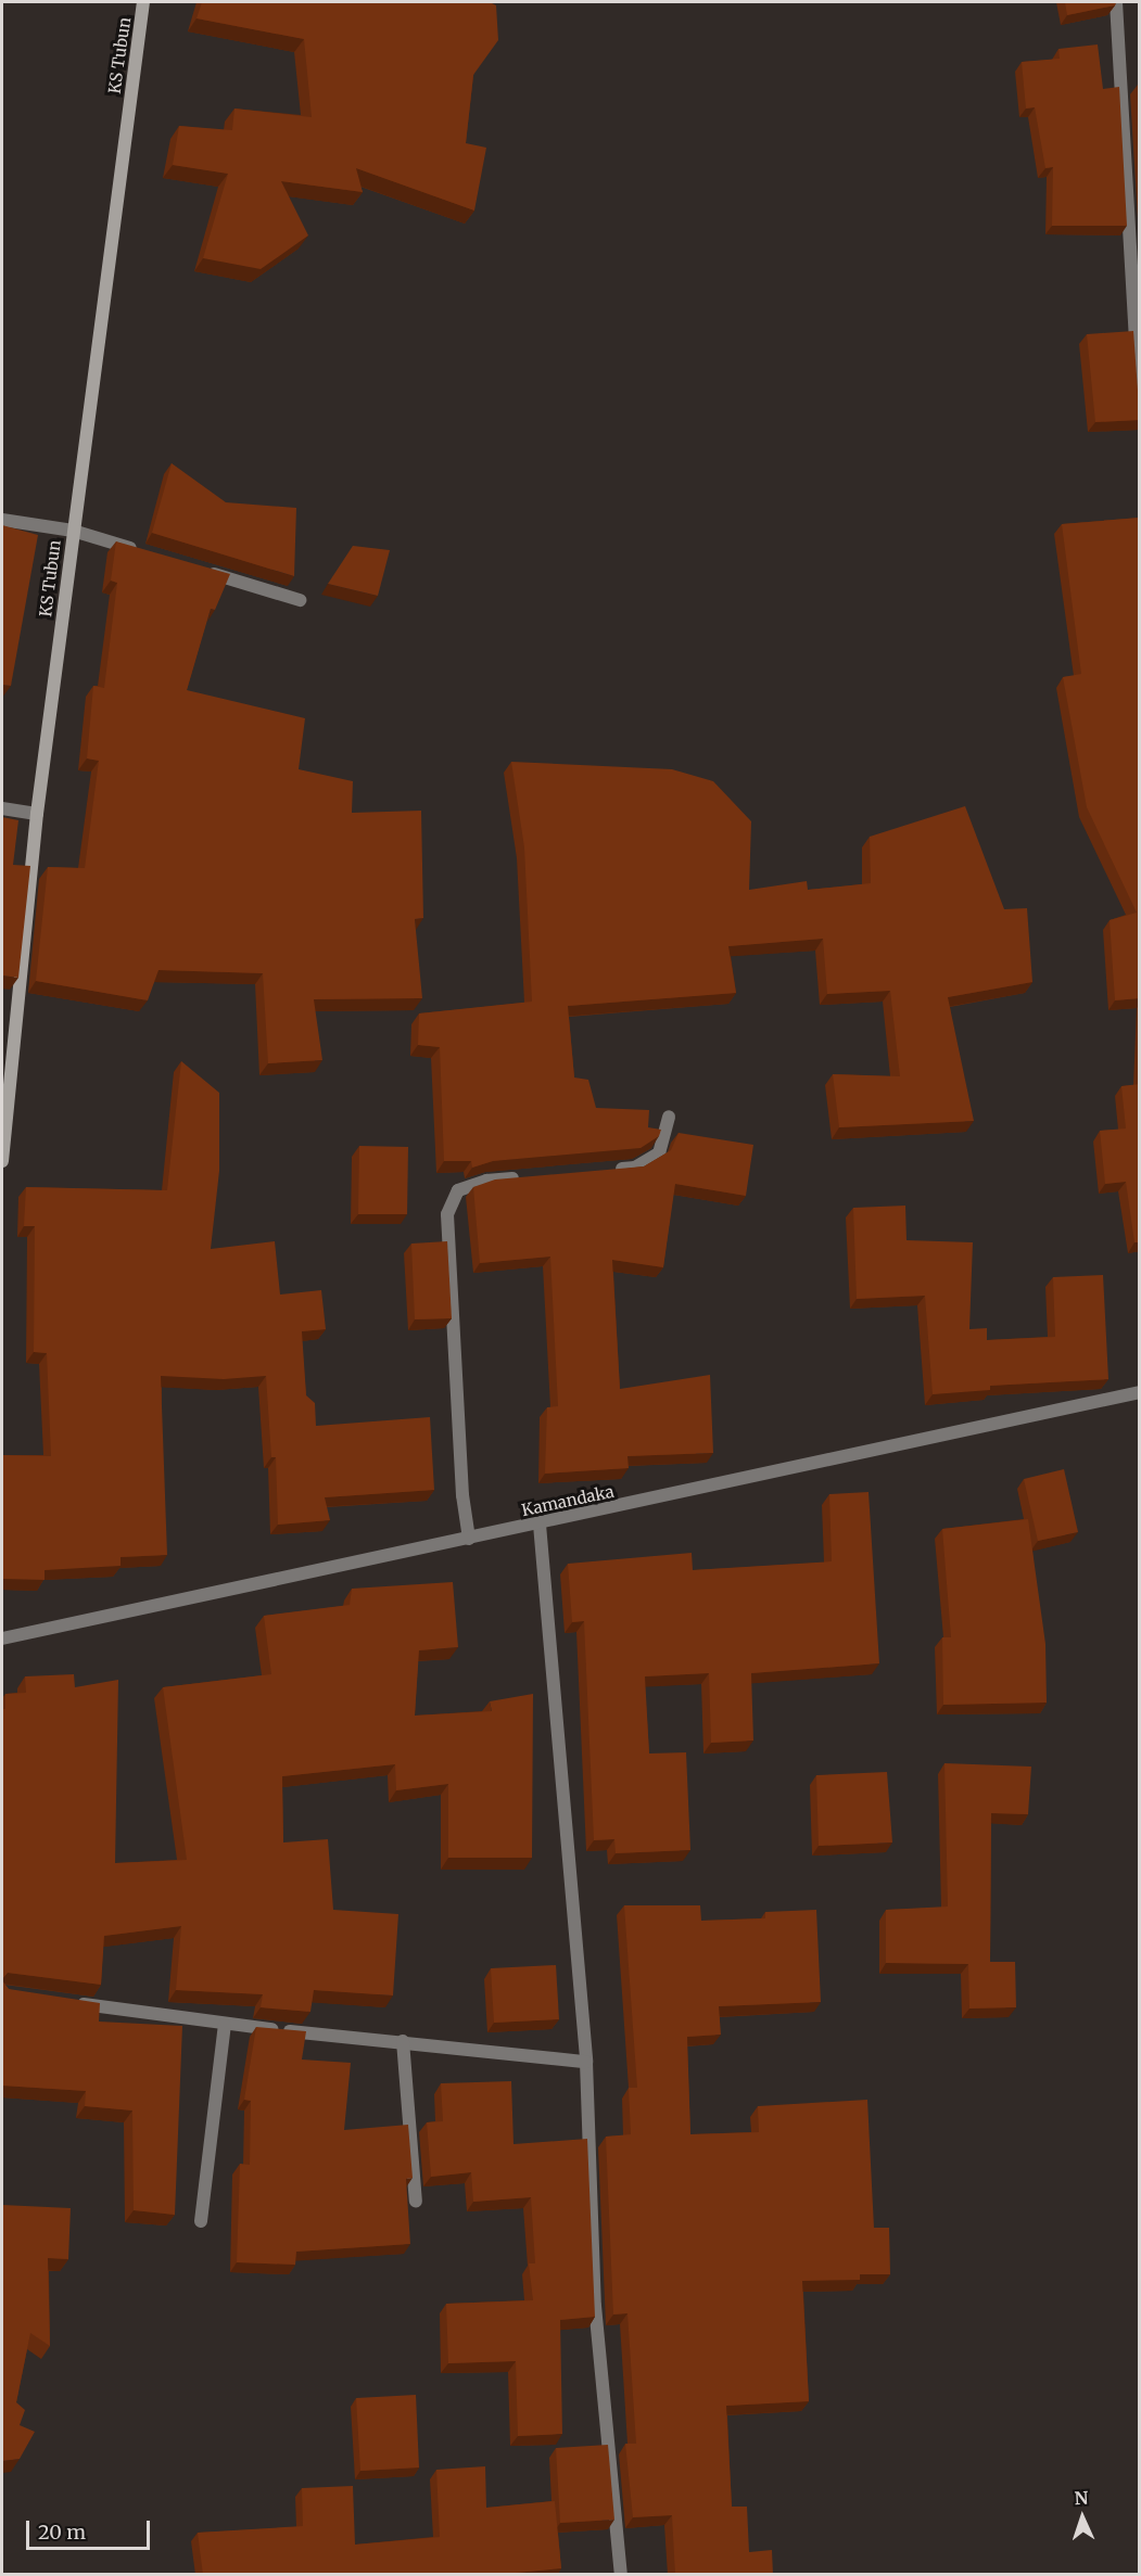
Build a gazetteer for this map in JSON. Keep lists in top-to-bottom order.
{
  "streets": {
    "main road": ["KS Tubun"],
    "street": ["Kamandaka"]
  },
  "scale_bar": "20 m",
  "north": "top"
}
